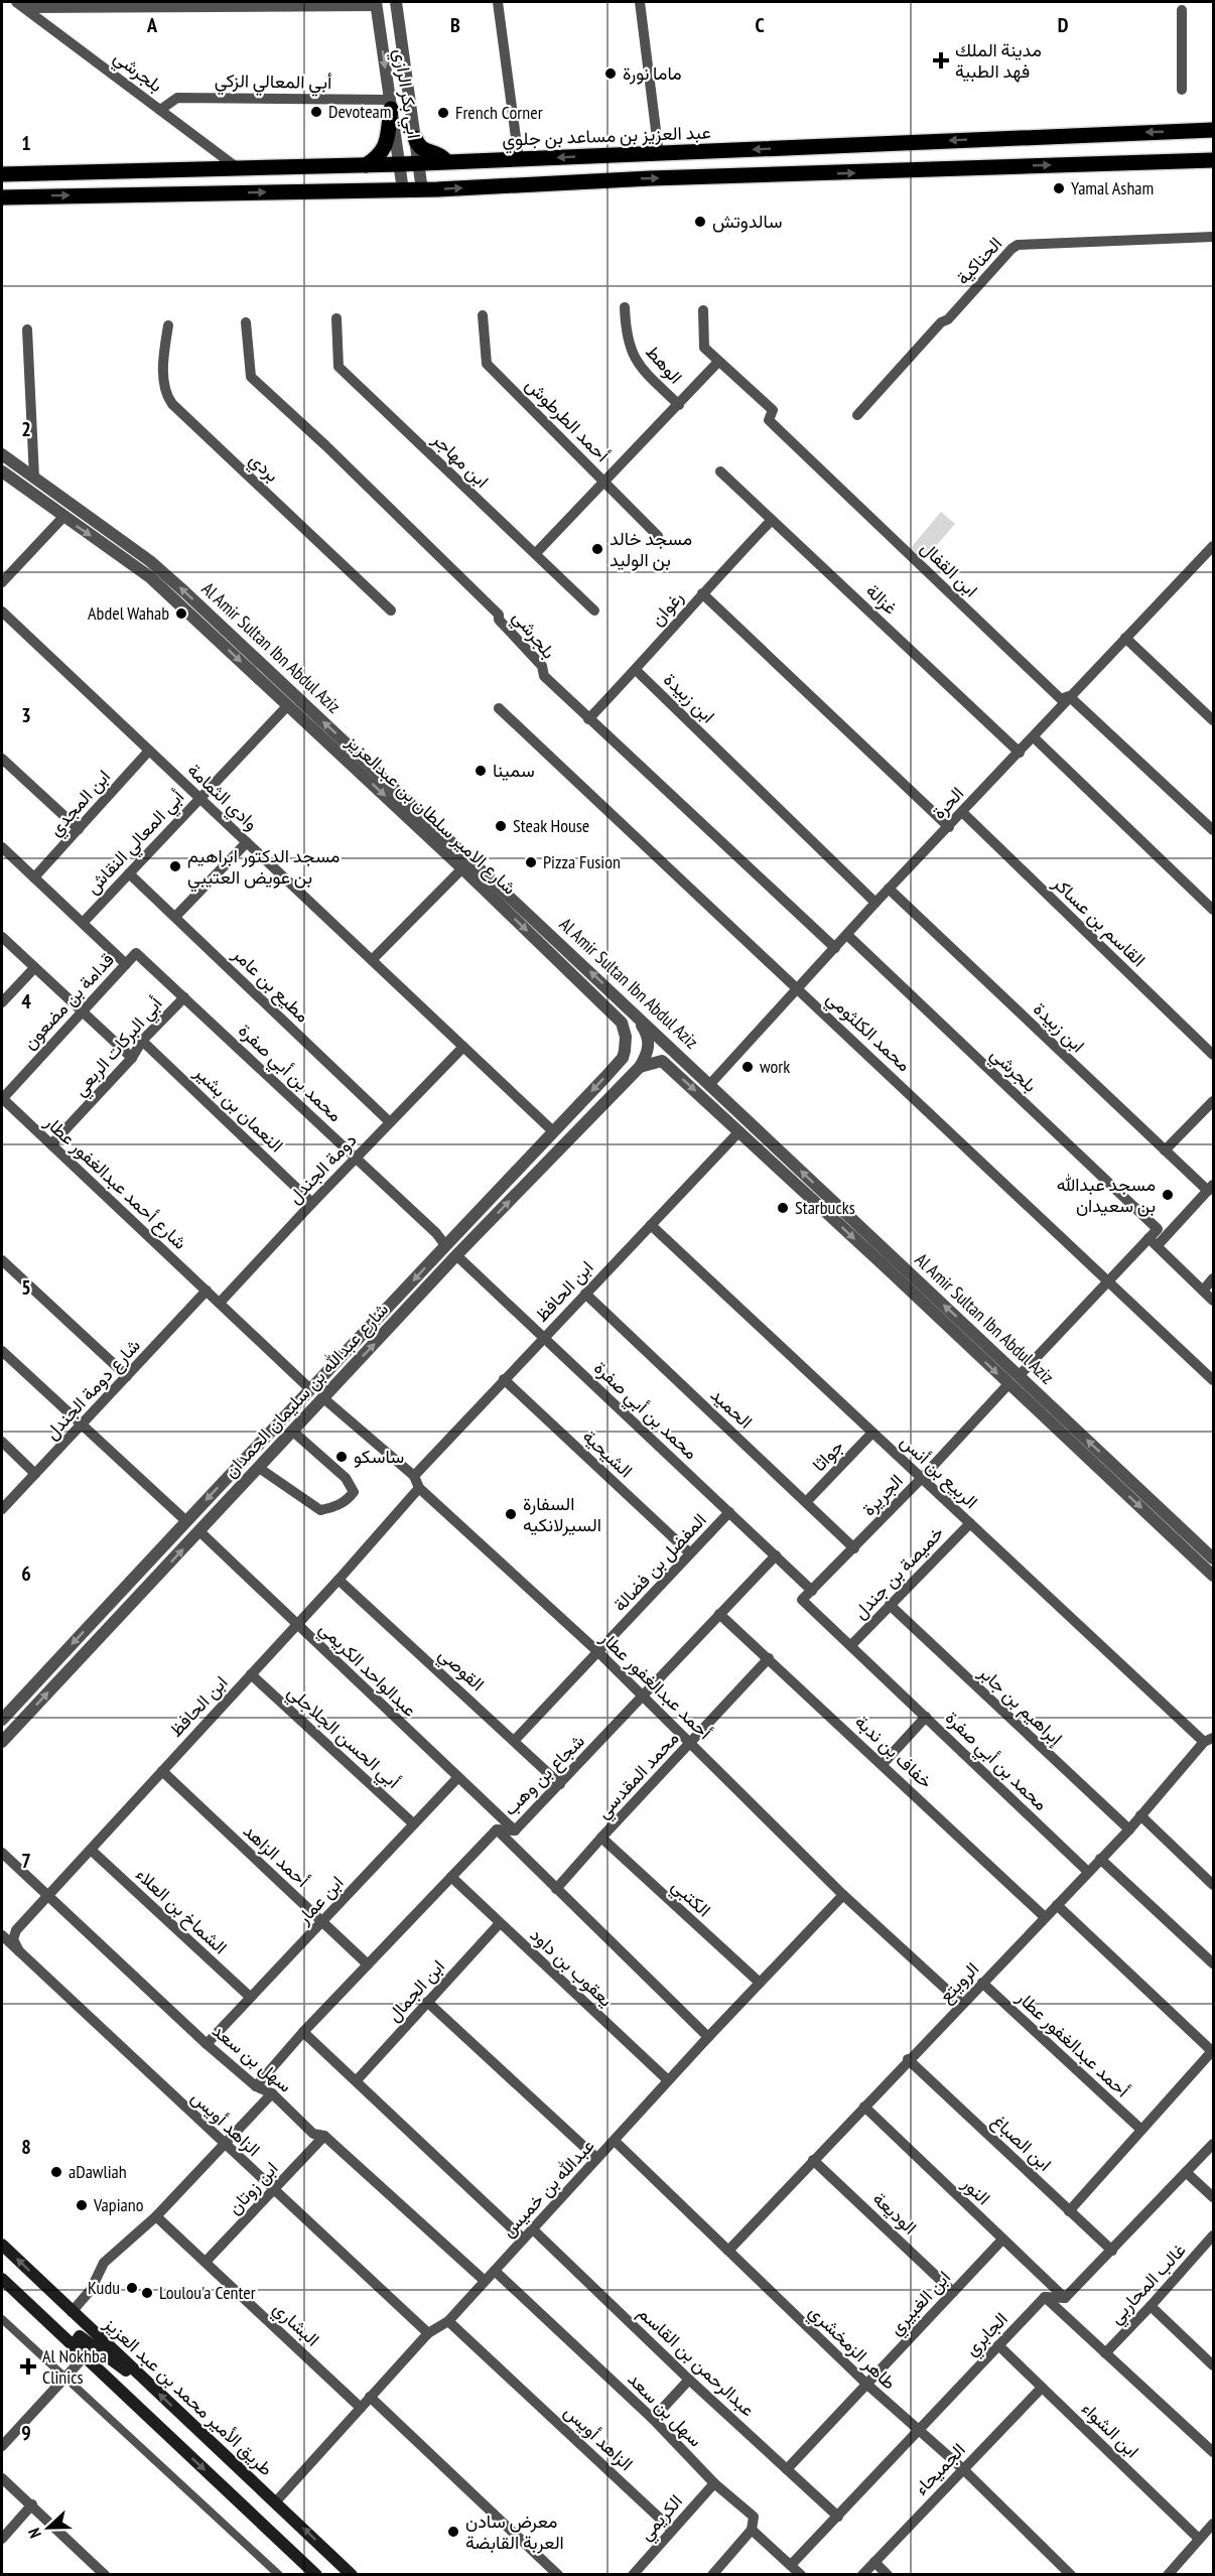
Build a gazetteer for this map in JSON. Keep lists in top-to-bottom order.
{
  "streets": {
    "main road": ["عبد العزيز بن مساعد بن جلوي", "طريق الأمير محمد بن عبد العزيز"],
    "street": [
      "بلجرشي",
      "أبي المعالي الزكي",
      "ابي بكر الرازي",
      "الحناكية",
      "الوهط",
      "أحمد الطرطوش",
      "ابن مهاجر",
      "بردي",
      "ابن القفال",
      "غزالة",
      "رغوان",
      "Al Amir Sultan Ibn Abdul Aziz",
      "ابن زبيدة",
      "وادي الثمامة",
      "ابن المجدي",
      "الحرة",
      "شارع الامير سلطان بن عبدالعزيز",
      "أبي المعالي النقاش",
      "القاسم بن عساكر",
      "مطيع بن عامر",
      "قدامة بن مضعون",
      "محمد الكلثومي",
      "أبي البركات الربعي",
      "محمد بن أبي صفرة",
      "النعمان بن بشير",
      "دومة الجندل",
      "شارع أحمد عبدالغفور عطار",
      "ابن الحافظ",
      "شارع دومة الجندل",
      "شارع عبدالله بن سليمان الحمدان",
      "الحميد",
      "الشيحية",
      "جواثا",
      "الربيع بن أنس",
      "الجريرة",
      "المفضل بن فضالة",
      "خميصة بن جندل",
      "عبدالواحد الكريمي",
      "القوصي",
      "أحمد عبدالغفور عطار",
      "إبراهيم بن جابر",
      "أبي الحسن الجلاجلي",
      "خفاف بن ندبة",
      "شجاع بن وهب",
      "محمد المقدسي",
      "أحمد الزاهد",
      "الكتبي",
      "ابن عمار",
      "الشماخ بن العلاء",
      "يعقوب بن داود",
      "الرويتع",
      "ابن الجمال",
      "سهل بن سعد",
      "الزاهد أويس",
      "ابن الصباغ",
      "ابن زوتان",
      "عبدالله بن خميس",
      "النور",
      "الوديعة",
      "غالب المحاربي",
      "ابن الغبيري",
      "البشاري",
      "الجابري",
      "طاهر الزمخشري",
      "عبدالرحمن بن القاسم",
      "ابن الشواء",
      "الجميحاء",
      "الكريمي"
    ]
  },
  "crossings": [
    ["بلجرشي", "أبي المعالي الزكي"],
    ["بلجرشي", "عبد العزيز بن مساعد بن جلوي"],
    ["بلجرشي", "رغوان"],
    ["بلجرشي", "الحرة"],
    ["بلجرشي", "الجريرة"],
    ["أبي المعالي الزكي", "ابي بكر الرازي"],
    ["ابي بكر الرازي", "عبد العزيز بن مساعد بن جلوي"],
    ["ابن القفال", "الحرة"],
    ["غزالة", "رغوان"],
    ["غزالة", "الحرة"],
    ["رغوان", "ابن زبيدة"],
    ["Al Amir Sultan Ibn Abdul Aziz", "الحرة"],
    ["Al Amir Sultan Ibn Abdul Aziz", "شارع الامير سلطان بن عبدالعزيز"],
    ["Al Amir Sultan Ibn Abdul Aziz", "ابن الحافظ"],
    ["Al Amir Sultan Ibn Abdul Aziz", "شارع عبدالله بن سليمان الحمدان"],
    ["Al Amir Sultan Ibn Abdul Aziz", "الجريرة"],
    ["ابن زبيدة", "الحرة"],
    ["ابن زبيدة", "الجريرة"],
    ["وادي الثمامة", "ابن المجدي"],
    ["وادي الثمامة", "أبي المعالي النقاش"],
    ["وادي الثمامة", "دومة الجندل"],
    ["وادي الثمامة", "شارع عبدالله بن سليمان الحمدان"],
    ["الحرة", "القاسم بن عساكر"],
    ["الحرة", "محمد الكلثومي"],
    ["شارع الامير سلطان بن عبدالعزيز", "أبي المعالي النقاش"],
    ["شارع الامير سلطان بن عبدالعزيز", "شارع عبدالله بن سليمان الحمدان"],
    ["أبي المعالي النقاش", "مطيع بن عامر"],
    ["مطيع بن عامر", "دومة الجندل"],
    ["قدامة بن مضعون", "محمد بن أبي صفرة"],
    ["قدامة بن مضعون", "شارع أحمد عبدالغفور عطار"],
    ["محمد الكلثومي", "الجريرة"],
    ["أبي البركات الربعي", "محمد بن أبي صفرة"],
    ["أبي البركات الربعي", "النعمان بن بشير"],
    ["أبي البركات الربعي", "شارع أحمد عبدالغفور عطار"],
    ["محمد بن أبي صفرة", "دومة الجندل"],
    ["محمد بن أبي صفرة", "ابن الحافظ"],
    ["محمد بن أبي صفرة", "شارع عبدالله بن سليمان الحمدان"],
    ["محمد بن أبي صفرة", "الجريرة"],
    ["محمد بن أبي صفرة", "المفضل بن فضالة"],
    ["محمد بن أبي صفرة", "خميصة بن جندل"],
    ["محمد بن أبي صفرة", "شجاع بن وهب"],
    ["محمد بن أبي صفرة", "الرويتع"],
    ["النعمان بن بشير", "دومة الجندل"],
    ["شارع أحمد عبدالغفور عطار", "شارع دومة الجندل"],
    ["ابن الحافظ", "الحميد"],
    ["ابن الحافظ", "الشيحية"],
    ["ابن الحافظ", "الربيع بن أنس"],
    ["ابن الحافظ", "عبدالواحد الكريمي"],
    ["ابن الحافظ", "القوصي"],
    ["ابن الحافظ", "أحمد عبدالغفور عطار"],
    ["ابن الحافظ", "أبي الحسن الجلاجلي"],
    ["ابن الحافظ", "أحمد الزاهد"],
    ["ابن الحافظ", "الشماخ بن العلاء"],
    ["ابن الحافظ", "سهل بن سعد"],
    ["ابن الحافظ", "الزاهد أويس"],
    ["شارع عبدالله بن سليمان الحمدان", "عبدالواحد الكريمي"],
    ["شارع عبدالله بن سليمان الحمدان", "أحمد عبدالغفور عطار"],
    ["الحميد", "جواثا"],
    ["الحميد", "الجريرة"],
    ["الشيحية", "المفضل بن فضالة"],
    ["جواثا", "الربيع بن أنس"],
    ["الربيع بن أنس", "الجريرة"],
    ["الربيع بن أنس", "خميصة بن جندل"],
    ["الربيع بن أنس", "الرويتع"],
    ["المفضل بن فضالة", "القوصي"],
    ["المفضل بن فضالة", "أحمد عبدالغفور عطار"],
    ["خميصة بن جندل", "إبراهيم بن جابر"],
    ["عبدالواحد الكريمي", "شجاع بن وهب"],
    ["عبدالواحد الكريمي", "ابن عمار"],
    ["القوصي", "شجاع بن وهب"],
    ["أحمد عبدالغفور عطار", "شجاع بن وهب"],
    ["أحمد عبدالغفور عطار", "محمد المقدسي"],
    ["أحمد عبدالغفور عطار", "الرويتع"],
    ["أحمد عبدالغفور عطار", "عبدالله بن خميس"],
    ["إبراهيم بن جابر", "الرويتع"],
    ["أبي الحسن الجلاجلي", "ابن عمار"],
    ["خفاف بن ندبة", "شجاع بن وهب"],
    ["خفاف بن ندبة", "محمد المقدسي"],
    ["خفاف بن ندبة", "الرويتع"],
    ["شجاع بن وهب", "أحمد الزاهد"],
    ["شجاع بن وهب", "يعقوب بن داود"],
    ["شجاع بن وهب", "سهل بن سعد"],
    ["محمد المقدسي", "الكتبي"],
    ["أحمد الزاهد", "ابن عمار"],
    ["الكتبي", "عبدالله بن خميس"],
    ["ابن عمار", "الشماخ بن العلاء"],
    ["ابن عمار", "سهل بن سعد"],
    ["يعقوب بن داود", "ابن الجمال"],
    ["يعقوب بن داود", "عبدالله بن خميس"],
    ["الرويتع", "ابن الصباغ"],
    ["الرويتع", "النور"],
    ["الرويتع", "الوديعة"],
    ["الرويتع", "طاهر الزمخشري"],
    ["سهل بن سعد", "ابن زوتان"],
    ["سهل بن سعد", "عبدالله بن خميس"],
    ["سهل بن سعد", "الجابري"],
    ["سهل بن سعد", "الكريمي"],
    ["الزاهد أويس", "ابن زوتان"],
    ["الزاهد أويس", "عبدالله بن خميس"],
    ["الزاهد أويس", "الكريمي"],
    ["ابن زوتان", "البشاري"],
    ["عبدالله بن خميس", "البشاري"],
    ["عبدالله بن خميس", "طاهر الزمخشري"],
    ["عبدالله بن خميس", "عبدالرحمن بن القاسم"],
    ["عبدالله بن خميس", "طريق الأمير محمد بن عبد العزيز"],
    ["النور", "ابن الغبيري"],
    ["الوديعة", "ابن الغبيري"],
    ["ابن الغبيري", "طاهر الزمخشري"],
    ["ابن الغبيري", "عبدالرحمن بن القاسم"],
    ["الجابري", "طاهر الزمخشري"],
    ["الجابري", "عبدالرحمن بن القاسم"],
    ["الجابري", "ابن الشواء"],
    ["طاهر الزمخشري", "الجميحاء"],
    ["ابن الشواء", "الجميحاء"]
  ],
  "one_way": ["شارع الامير سلطان بن عبدالعزيز"],
  "places": {
    "health": ["مدينة الملك فهد الطبية", "Al Nokhba Clinics"],
    "other": [
      "ماما نورة",
      "Devoteam",
      "French Corner",
      "Yamal Asham",
      "سالدوتش",
      "مسجد خالد بن الوليد",
      "Abdel Wahab",
      "سمينا",
      "Steak House",
      "Pizza Fusion",
      "مسجد الدكتور ابراهيم بن عويض العتيبي",
      "work",
      "مسجد عبدالله بن سعيدان",
      "Starbucks",
      "ساسكو",
      "السفارة السيرلانكيه",
      "aDawliah",
      "Vapiano",
      "Kudu",
      "Loulou'a Center",
      "معرض سادن العربة القابضة"
    ]
  },
  "north": "left",
  "grid": {
    "columns": [
      "A",
      "B",
      "C",
      "D"
    ],
    "rows": [
      "1",
      "2",
      "3",
      "4",
      "5",
      "6",
      "7",
      "8",
      "9"
    ]
  }
}
